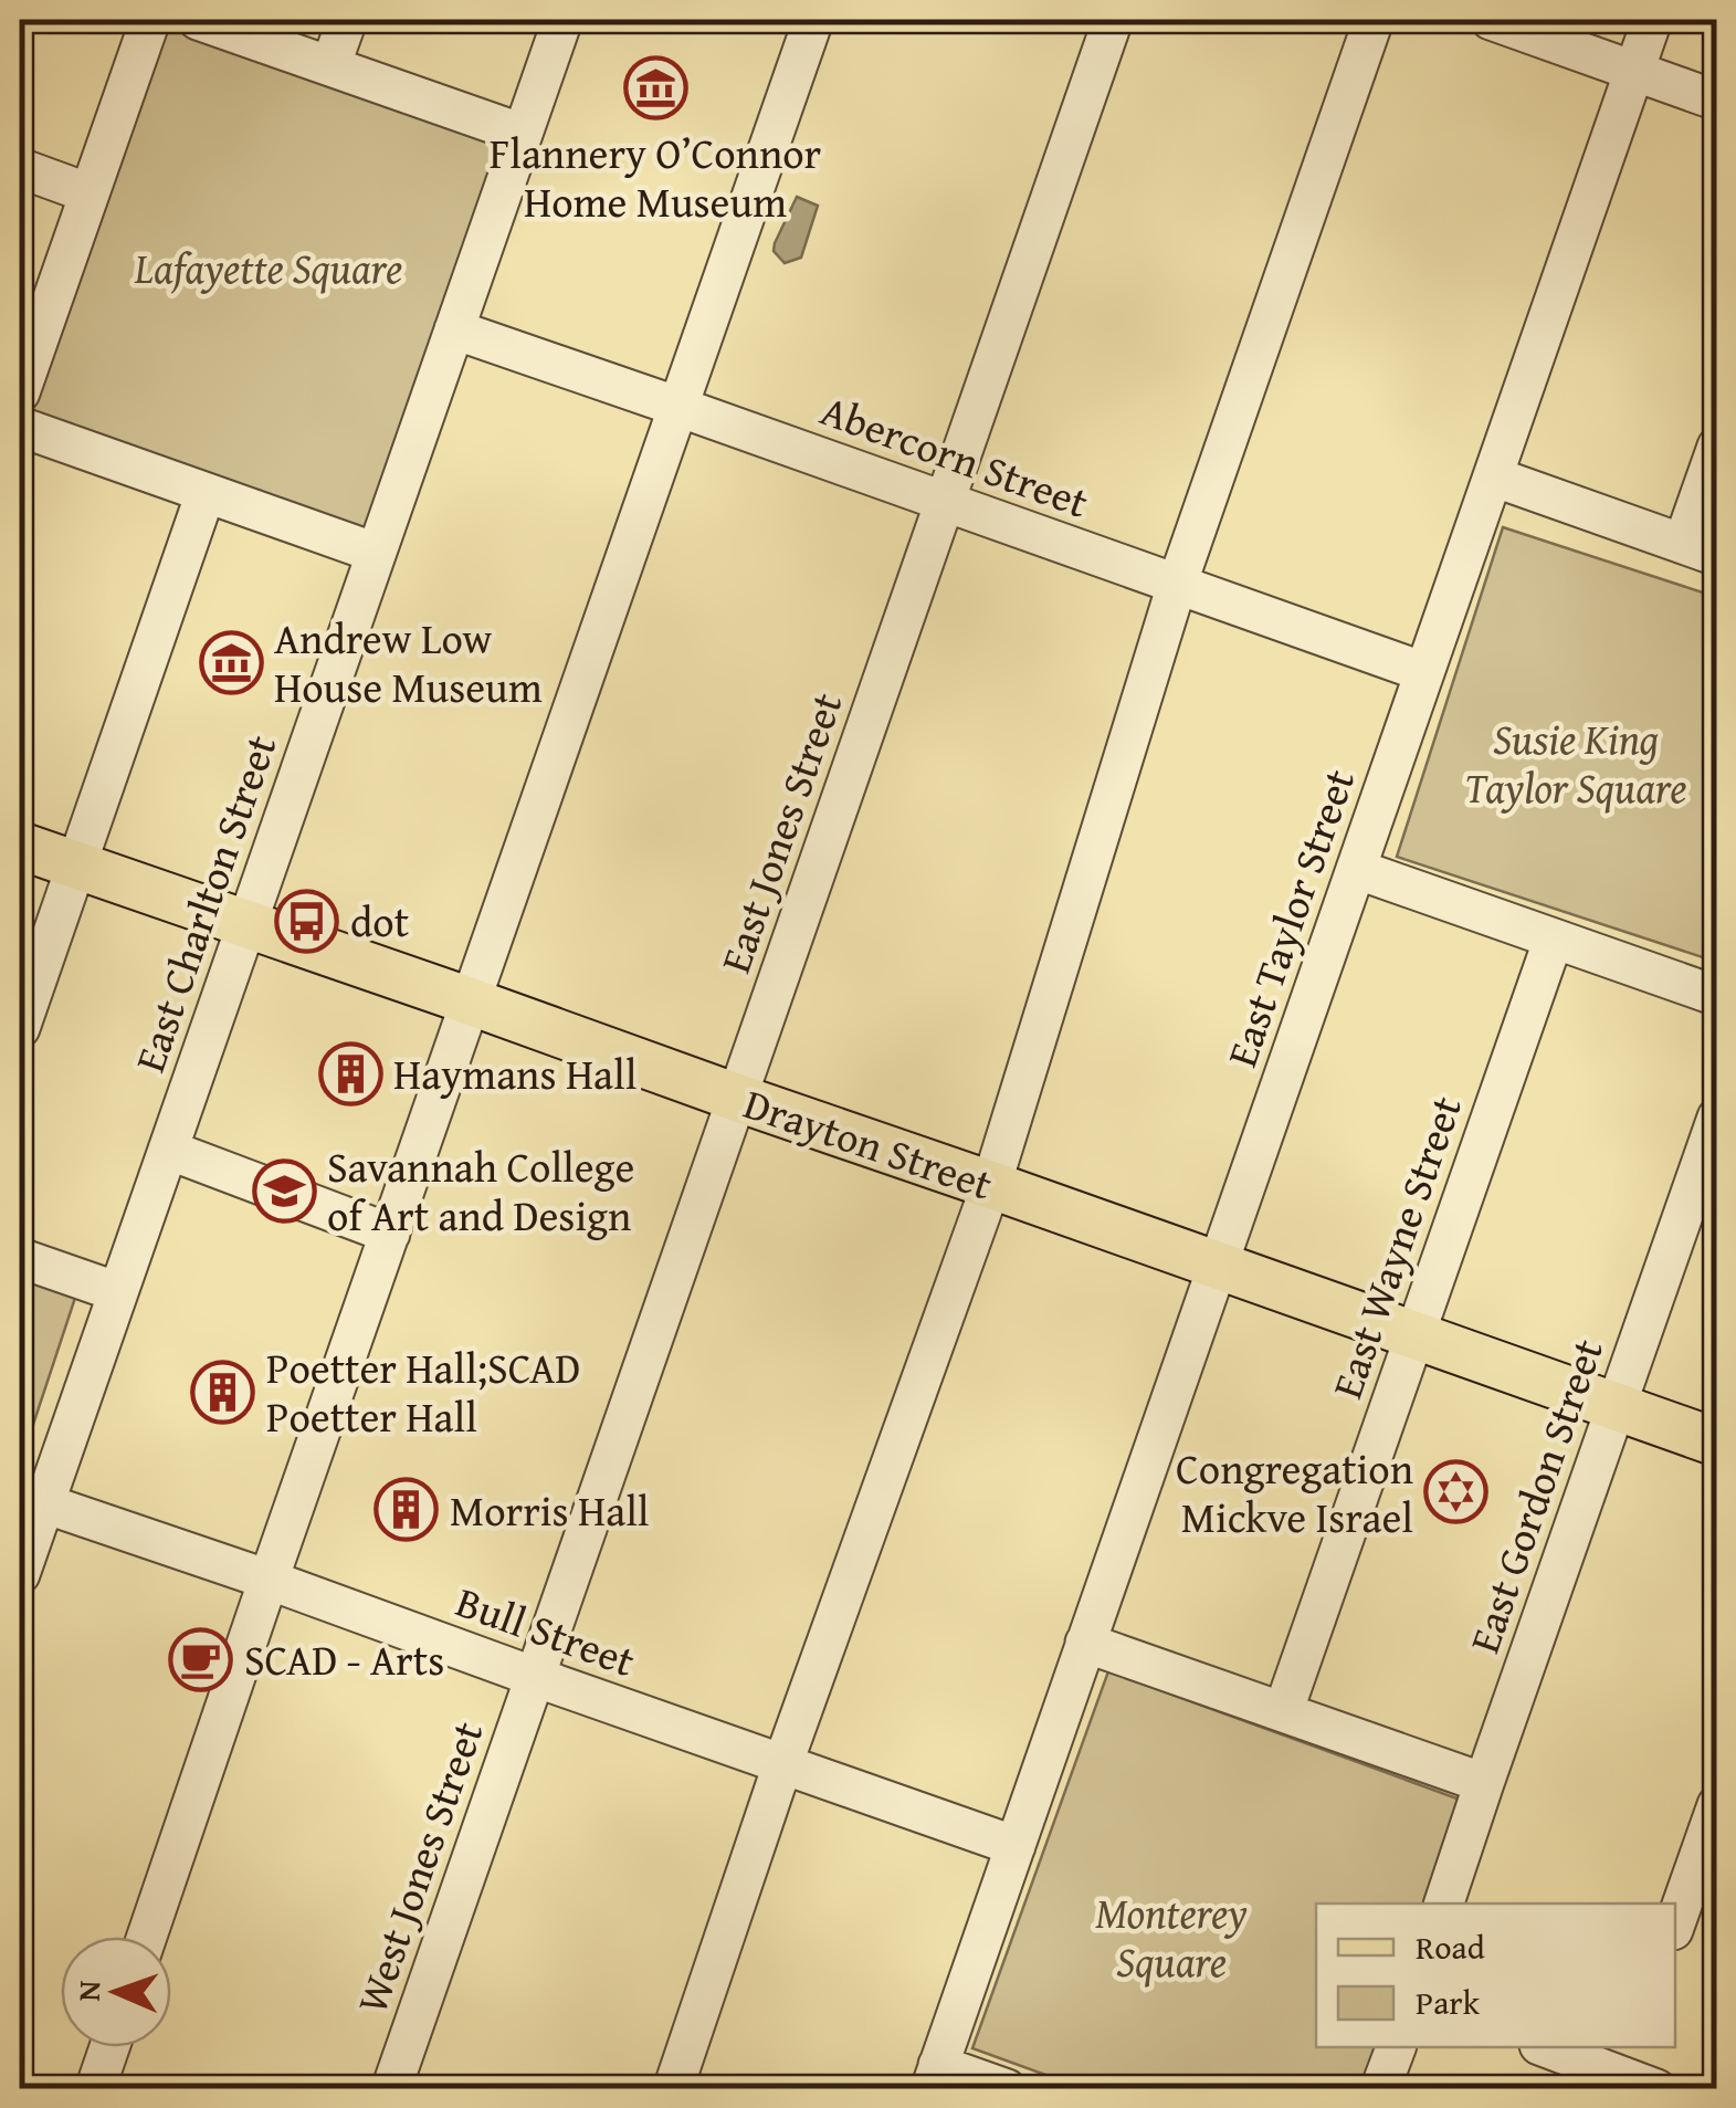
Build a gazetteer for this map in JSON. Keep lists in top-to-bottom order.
{
  "streets": {
    "main road": ["Drayton Street"],
    "street": [
      "Abercorn Street",
      "East Jones Street",
      "East Charlton Street",
      "East Taylor Street",
      "East Wayne Street",
      "East Gordon Street",
      "Bull Street",
      "West Jones Street"
    ]
  },
  "crossings": [
    ["Abercorn Street", "East Jones Street"],
    ["Abercorn Street", "East Charlton Street"],
    ["Abercorn Street", "East Taylor Street"],
    ["East Jones Street", "Drayton Street"],
    ["East Jones Street", "Bull Street"],
    ["East Jones Street", "West Jones Street"],
    ["East Charlton Street", "Drayton Street"],
    ["East Charlton Street", "Bull Street"],
    ["East Taylor Street", "Drayton Street"],
    ["East Taylor Street", "Bull Street"],
    ["Drayton Street", "East Wayne Street"],
    ["Drayton Street", "East Gordon Street"],
    ["Bull Street", "West Jones Street"]
  ],
  "parks": ["Lafayette Square", "Susie King Taylor Square", "Monterey Square"],
  "places": {
    "museum": ["Flannery O’Connor Home Museum", "Andrew Low House Museum"],
    "bus stop": ["dot"],
    "building": ["Haymans Hall", "Poetter Hall;SCAD Poetter Hall", "Morris Hall"],
    "school or university": ["Savannah College of Art and Design"],
    "synagogue": ["Congregation Mickve Israel"],
    "cafe": ["SCAD - Arts"]
  },
  "legend": ["Road", "Park"],
  "north": "left"
}
